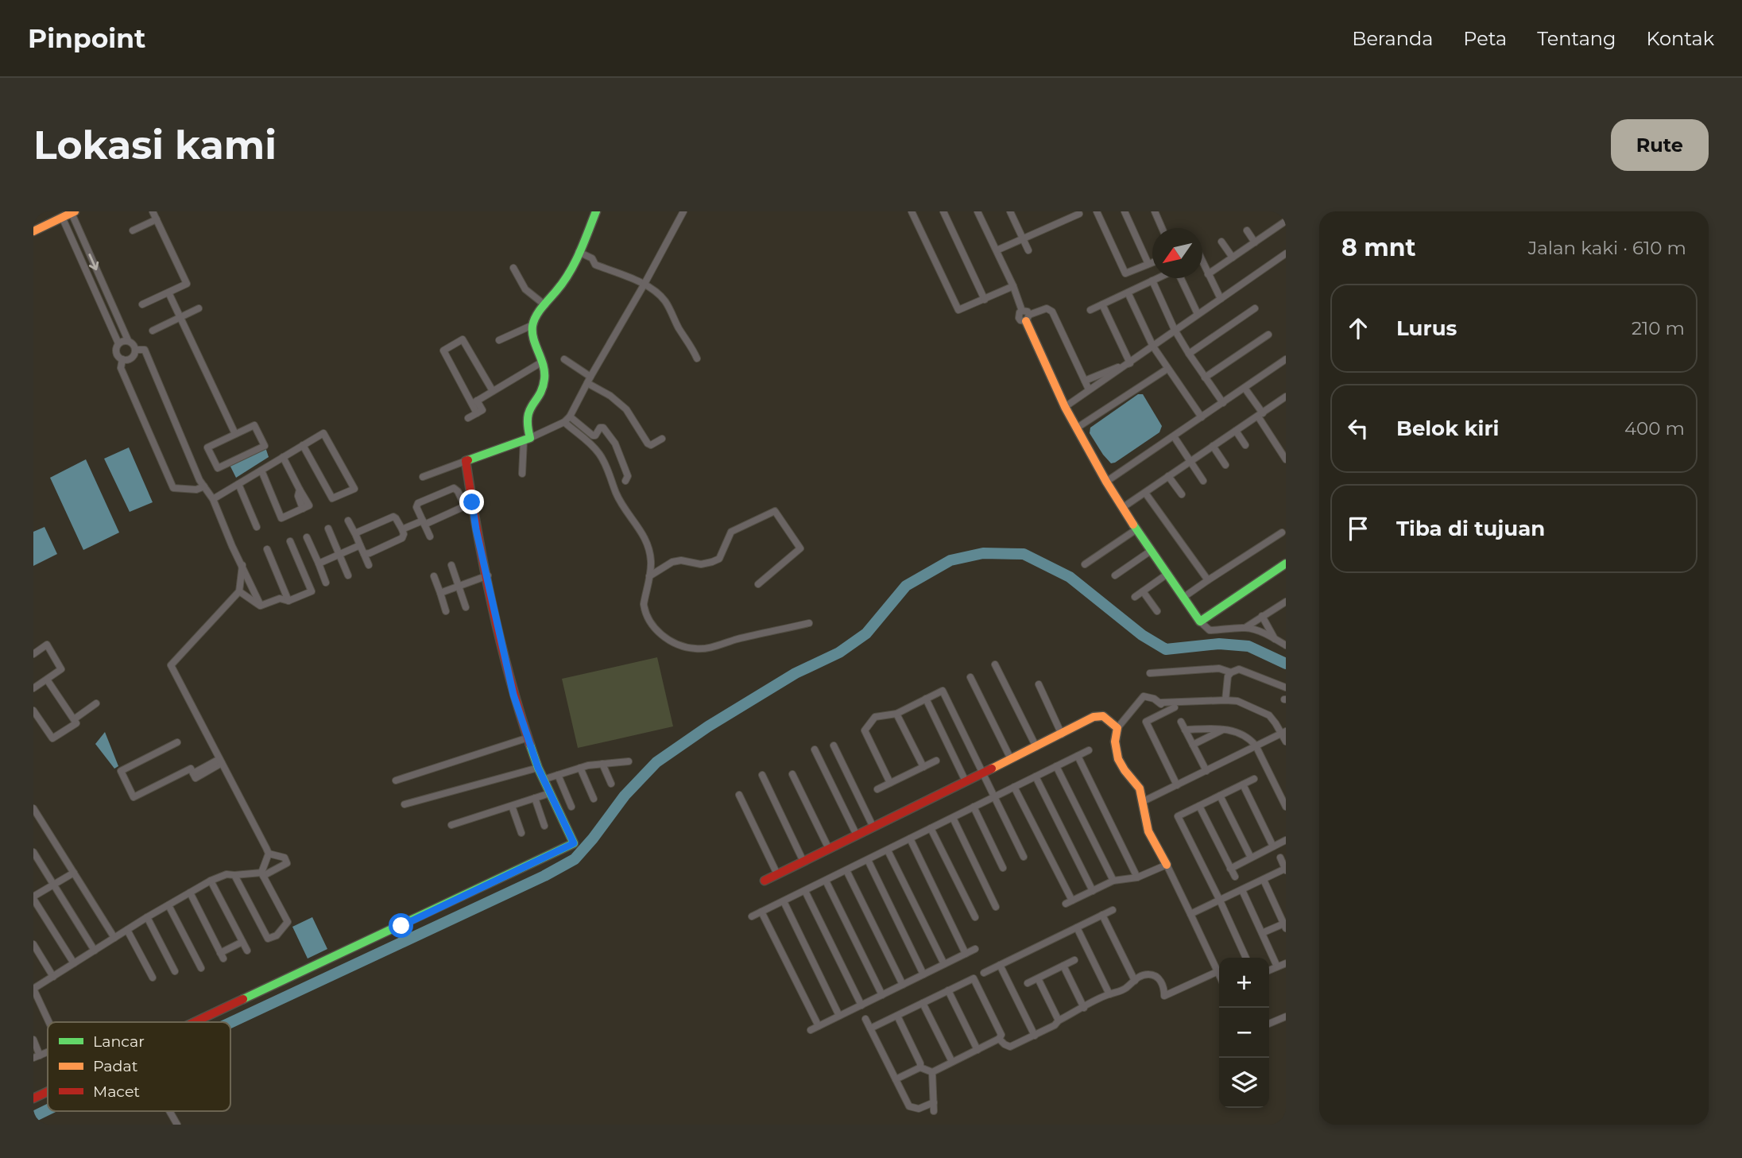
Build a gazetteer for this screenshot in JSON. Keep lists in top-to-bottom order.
{
  "legend": ["Lancar", "Padat", "Macet"],
  "north": "bottom left",
  "page": {
    "header": "Pinpoint",
    "nav": [
      "Beranda",
      "Peta",
      "Tentang",
      "Kontak"
    ],
    "buttons": "Rute",
    "title": "Lokasi kami",
    "heading": ["8 mnt", "Jalan kaki · 610 m"],
    "list": [
      ["Lurus", "210 m"],
      ["Belok kiri", "400 m"],
      "Tiba di tujuan"
    ],
    "map_buttons": ["+", "−"]
  }
}
